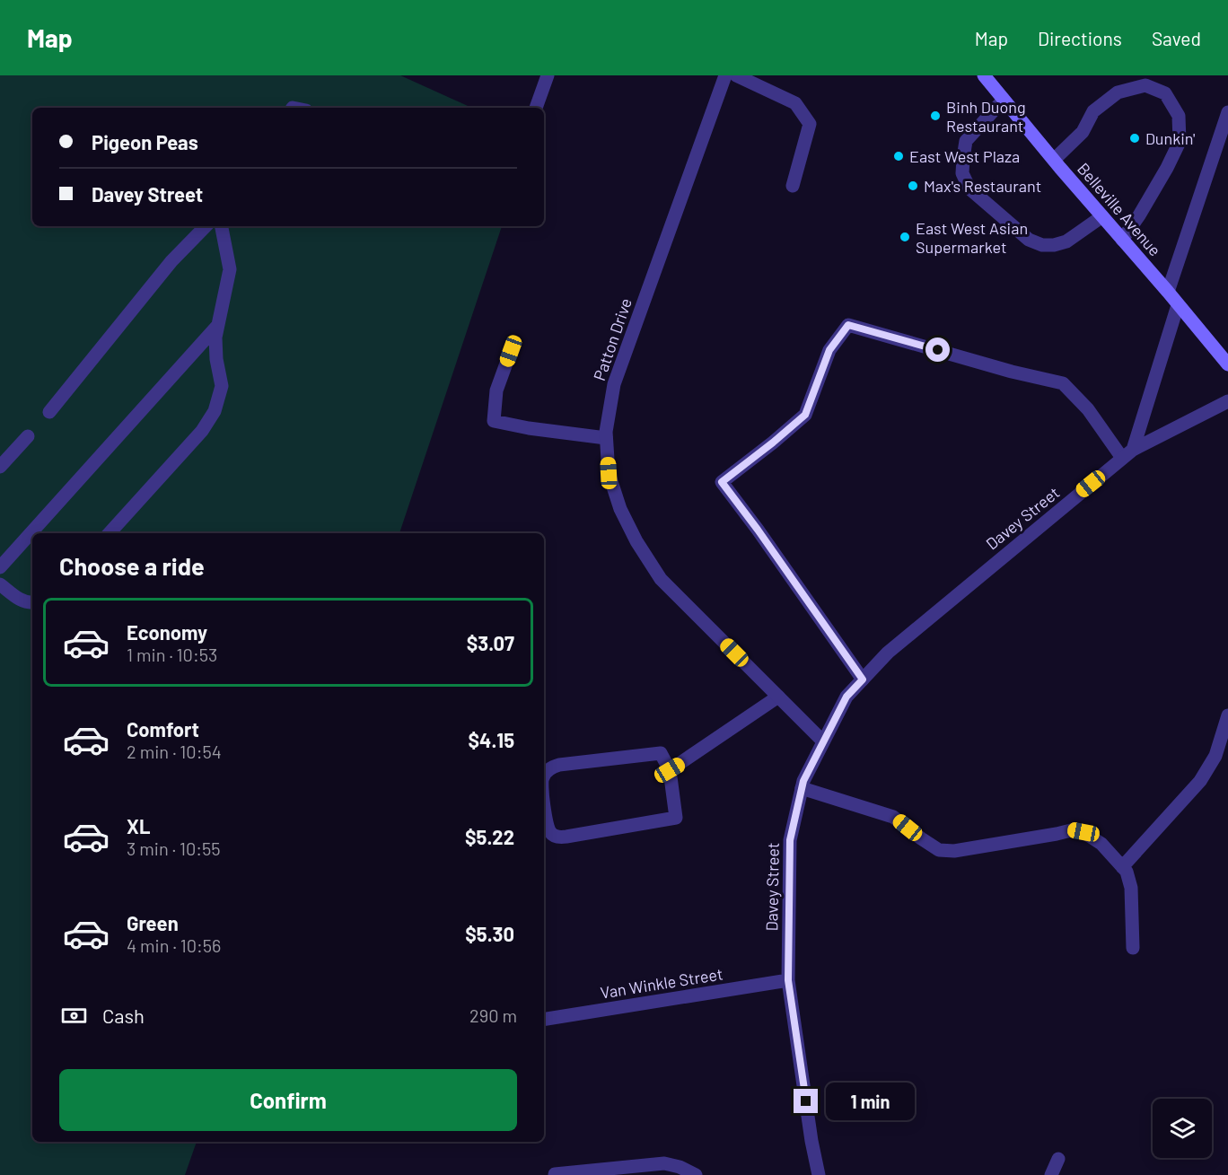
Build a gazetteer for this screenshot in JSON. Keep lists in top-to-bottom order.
{
  "streets": {
    "main road": ["Belleville Avenue"],
    "street": ["Patton Drive", "Davey Street", "Van Winkle Street"]
  },
  "crossings": [
    ["Patton Drive", "Davey Street"],
    ["Davey Street", "Van Winkle Street"]
  ],
  "places": [
    "Binh Duong Restaurant",
    "Dunkin'",
    "East West Plaza",
    "Max's Restaurant",
    "East West Asian Supermarket"
  ],
  "page": {
    "header": "Map",
    "nav": ["Map", "Directions", "Saved"],
    "banner": ["Pigeon Peas", "Davey Street"],
    "heading": "Choose a ride",
    "list": [
      {
        "name": "Economy",
        "note": "1 min · 10:53",
        "value": "$3.07"
      },
      {
        "name": "Comfort",
        "note": "2 min · 10:54",
        "value": "$4.15"
      },
      {
        "name": "XL",
        "note": "3 min · 10:55",
        "value": "$5.22"
      },
      {
        "name": "Green",
        "note": "4 min · 10:56",
        "value": "$5.30"
      }
    ],
    "pay": ["Cash", "290 m"],
    "buttons": "Confirm",
    "bubble": "1 min"
  }
}
